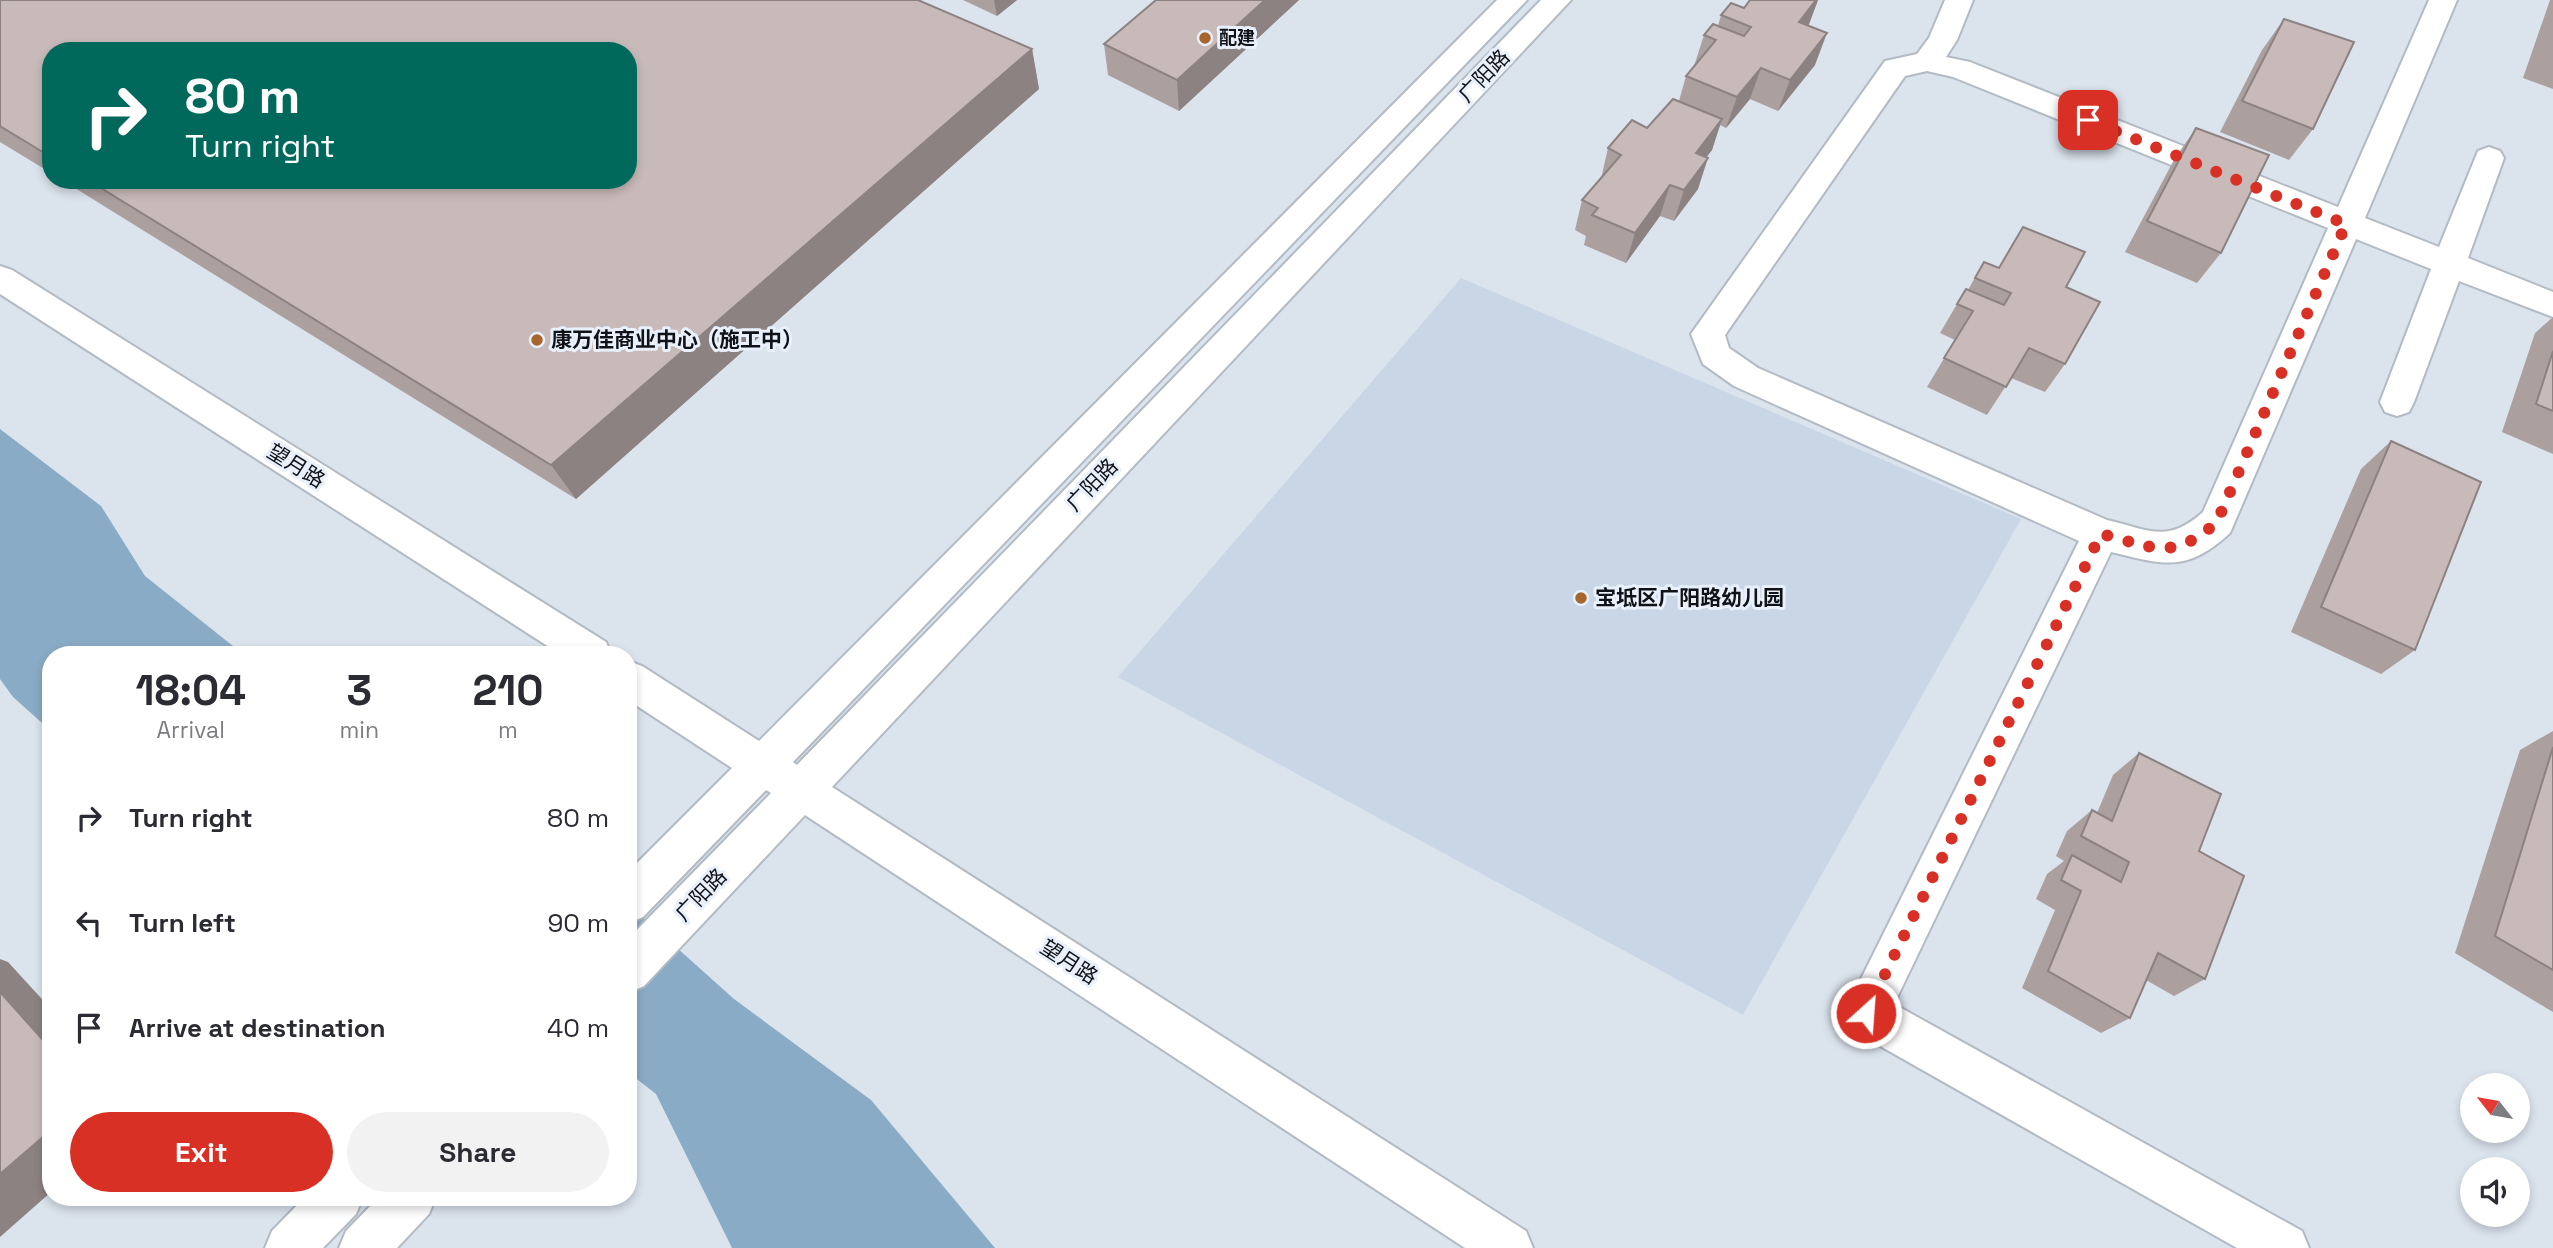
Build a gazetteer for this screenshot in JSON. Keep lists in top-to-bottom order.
{
  "streets": {
    "street": ["广阳路", "望月路"]
  },
  "crossings": [
    ["广阳路", "望月路"]
  ],
  "places": ["配建", "康万佳商业中心（施工中）", "宝坻区广阳路幼儿园"],
  "north": "top left",
  "page": {
    "turn": ["80 m", "Turn right"],
    "eta": [
      "18:04",
      "Arrival",
      "3",
      "min",
      "210",
      "m"
    ],
    "list": [
      {
        "name": "Turn right",
        "value": "80 m"
      },
      {
        "name": "Turn left",
        "value": "90 m"
      },
      {
        "name": "Arrive at destination",
        "value": "40 m"
      }
    ],
    "buttons": ["Exit", "Share"]
  }
}
